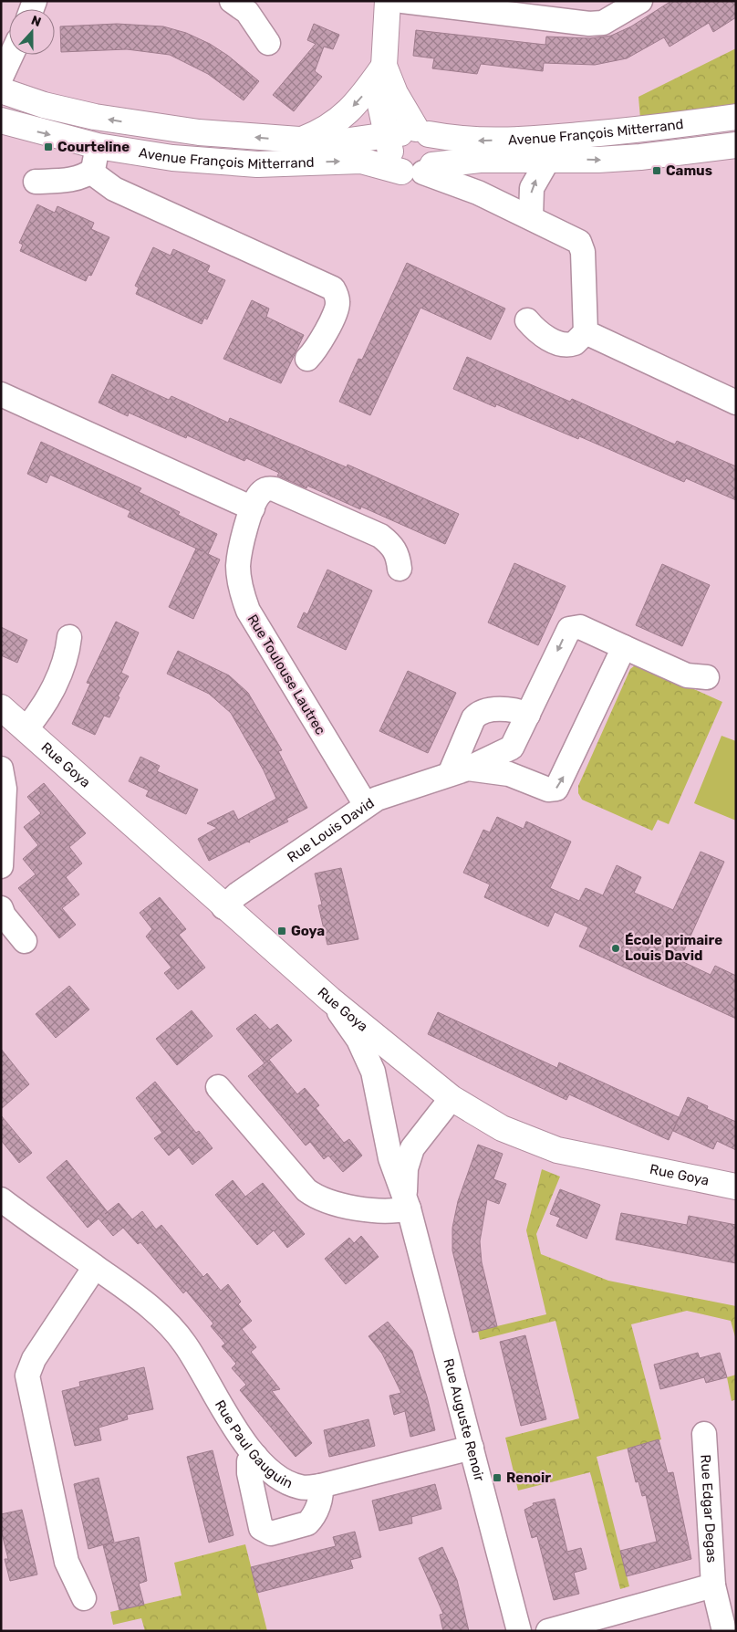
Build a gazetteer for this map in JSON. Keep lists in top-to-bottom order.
{
  "streets": {
    "street": [
      "Avenue François Mitterrand",
      "Rue Toulouse Lautrec",
      "Rue Goya",
      "Rue Louis David",
      "Rue Auguste Renoir",
      "Rue Paul Gauguin",
      "Rue Edgar Degas"
    ]
  },
  "crossings": [
    ["Rue Toulouse Lautrec", "Rue Louis David"],
    ["Rue Goya", "Rue Louis David"],
    ["Rue Auguste Renoir", "Rue Paul Gauguin"]
  ],
  "places": {
    "transit": [
      "Courteline",
      "Camus",
      "Goya",
      "Renoir"
    ],
    "other": ["École primaire Louis David"]
  },
  "north": "top"
}
